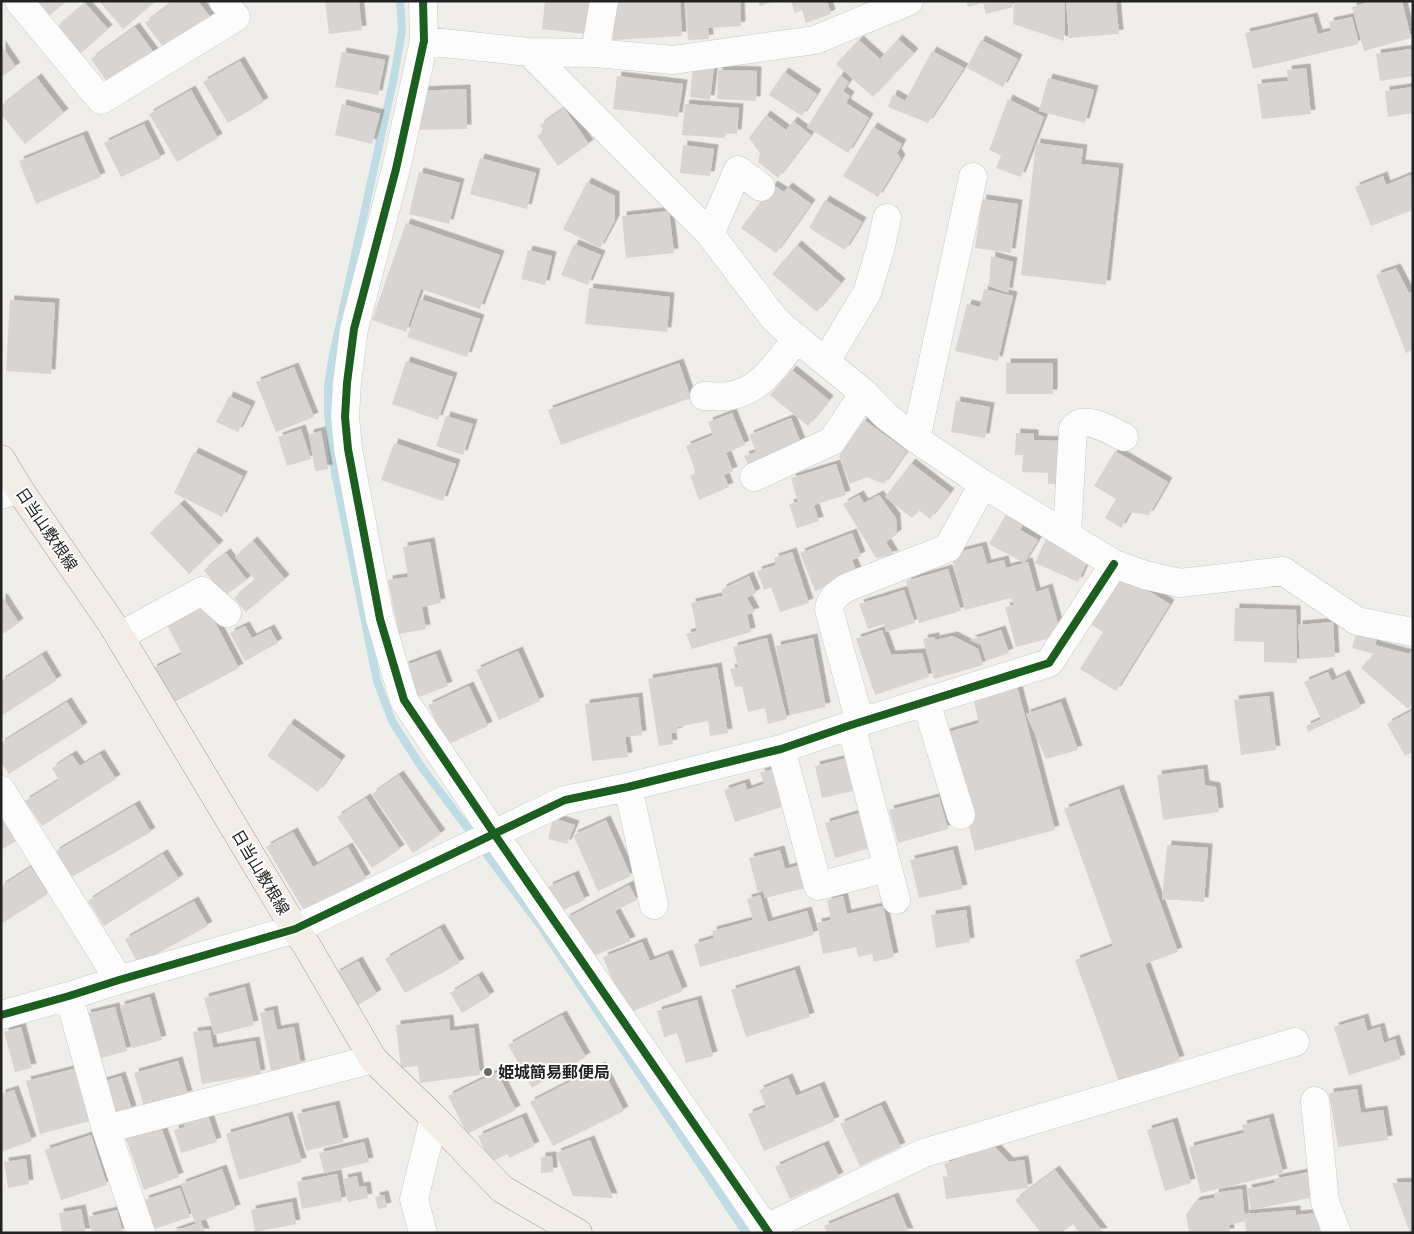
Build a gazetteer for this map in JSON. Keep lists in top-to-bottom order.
{
  "streets": {
    "main road": ["日当山敷根線"]
  },
  "places": ["姫城簡易郵便局"]
}
